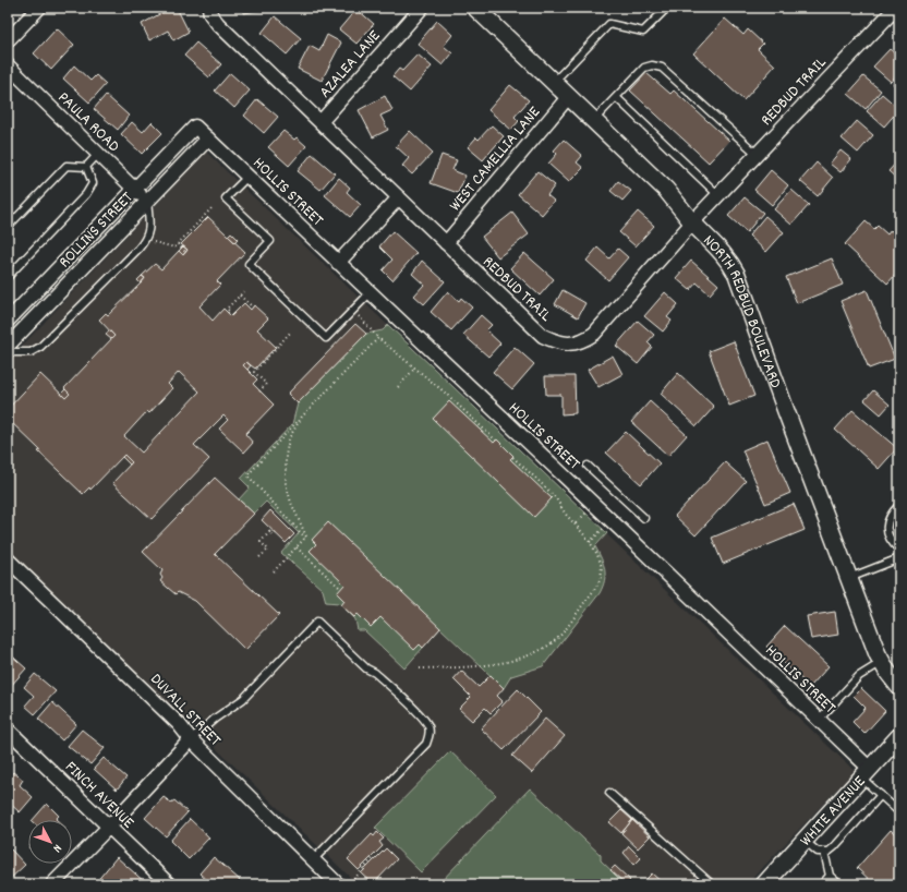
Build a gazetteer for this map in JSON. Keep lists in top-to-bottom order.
{
  "streets": {
    "street": [
      "AZALEA LANE",
      "REDBUD TRAIL",
      "PAULA ROAD",
      "WEST CAMELLIA LANE",
      "HOLLIS STREET",
      "ROLLINS STREET",
      "NORTH REDBUD BOULEVARD",
      "DUVALL STREET",
      "FINCH AVENUE",
      "WHITE AVENUE"
    ]
  },
  "crossings": [
    ["AZALEA LANE", "REDBUD TRAIL"],
    ["REDBUD TRAIL", "WEST CAMELLIA LANE"],
    ["REDBUD TRAIL", "NORTH REDBUD BOULEVARD"],
    ["PAULA ROAD", "ROLLINS STREET"],
    ["WEST CAMELLIA LANE", "NORTH REDBUD BOULEVARD"],
    ["HOLLIS STREET", "ROLLINS STREET"],
    ["HOLLIS STREET", "WHITE AVENUE"]
  ],
  "north": "bottom right"
}
